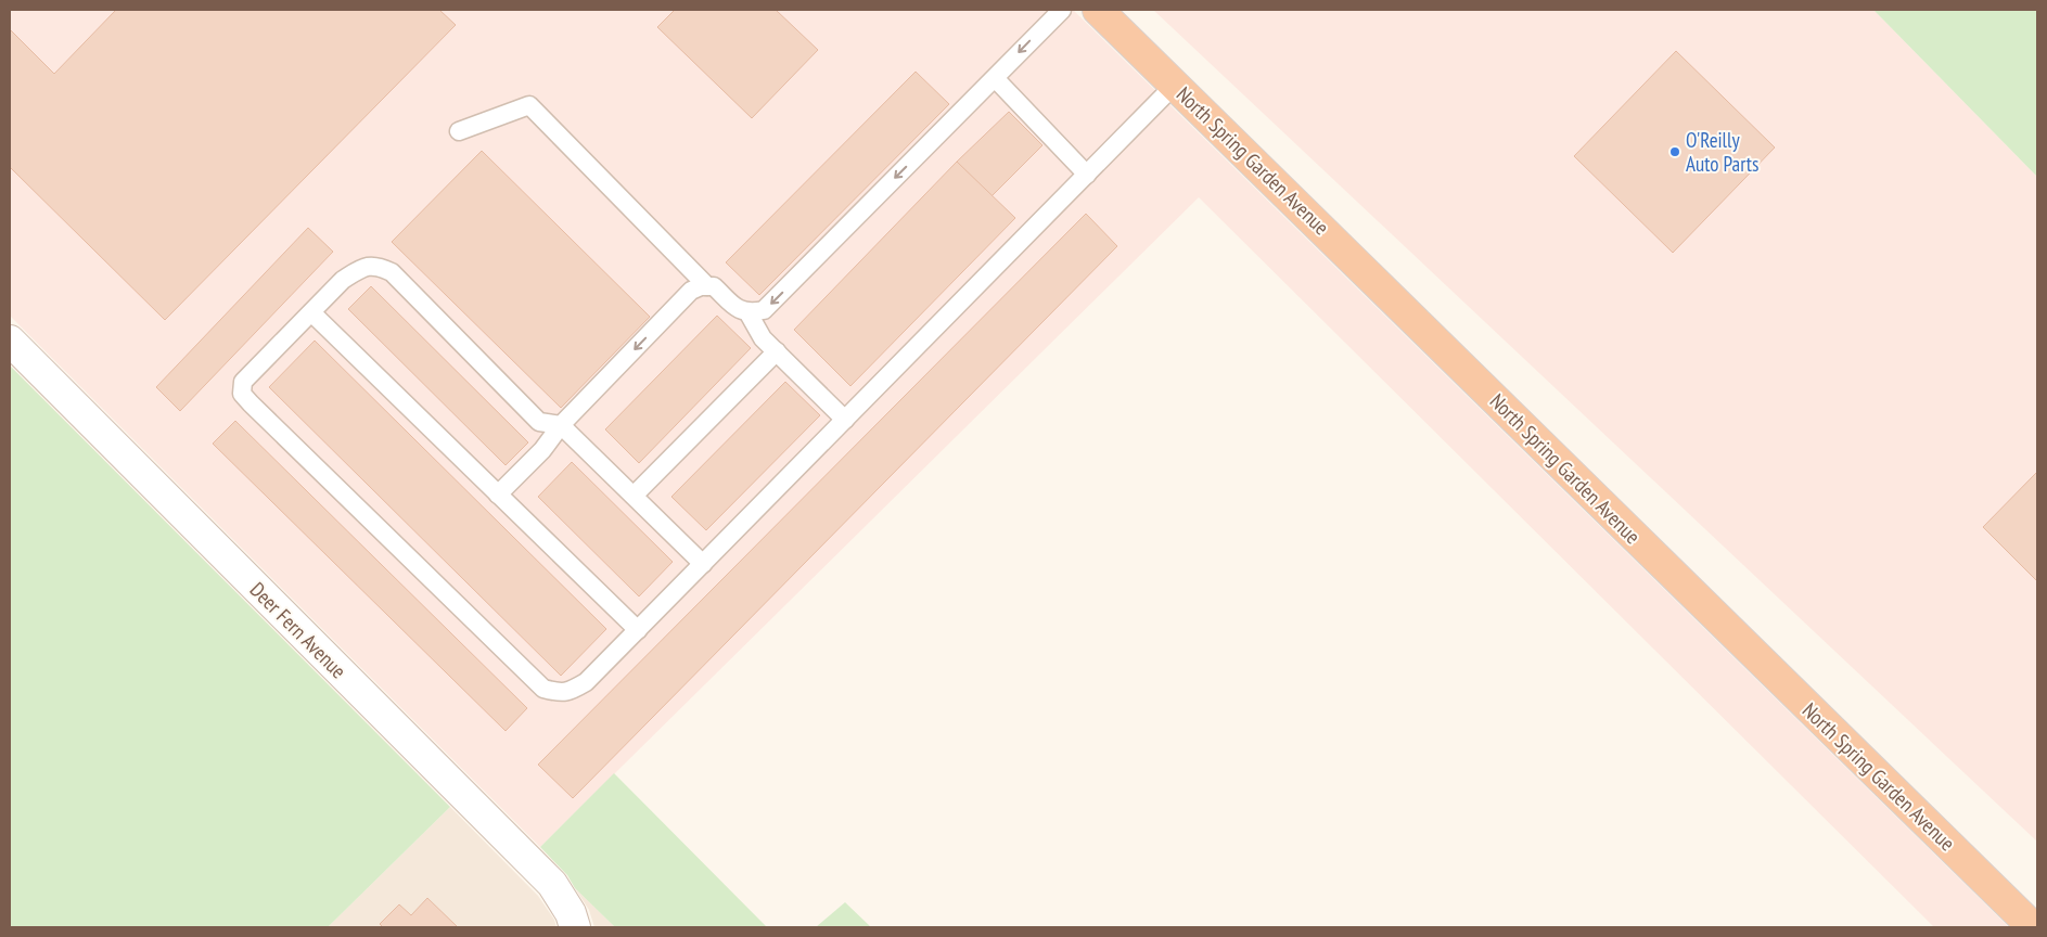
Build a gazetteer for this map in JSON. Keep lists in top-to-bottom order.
{
  "streets": {
    "highway": ["North Spring Garden Avenue"],
    "street": ["Deer Fern Avenue"]
  },
  "places": ["O'Reilly Auto Parts"]
}
